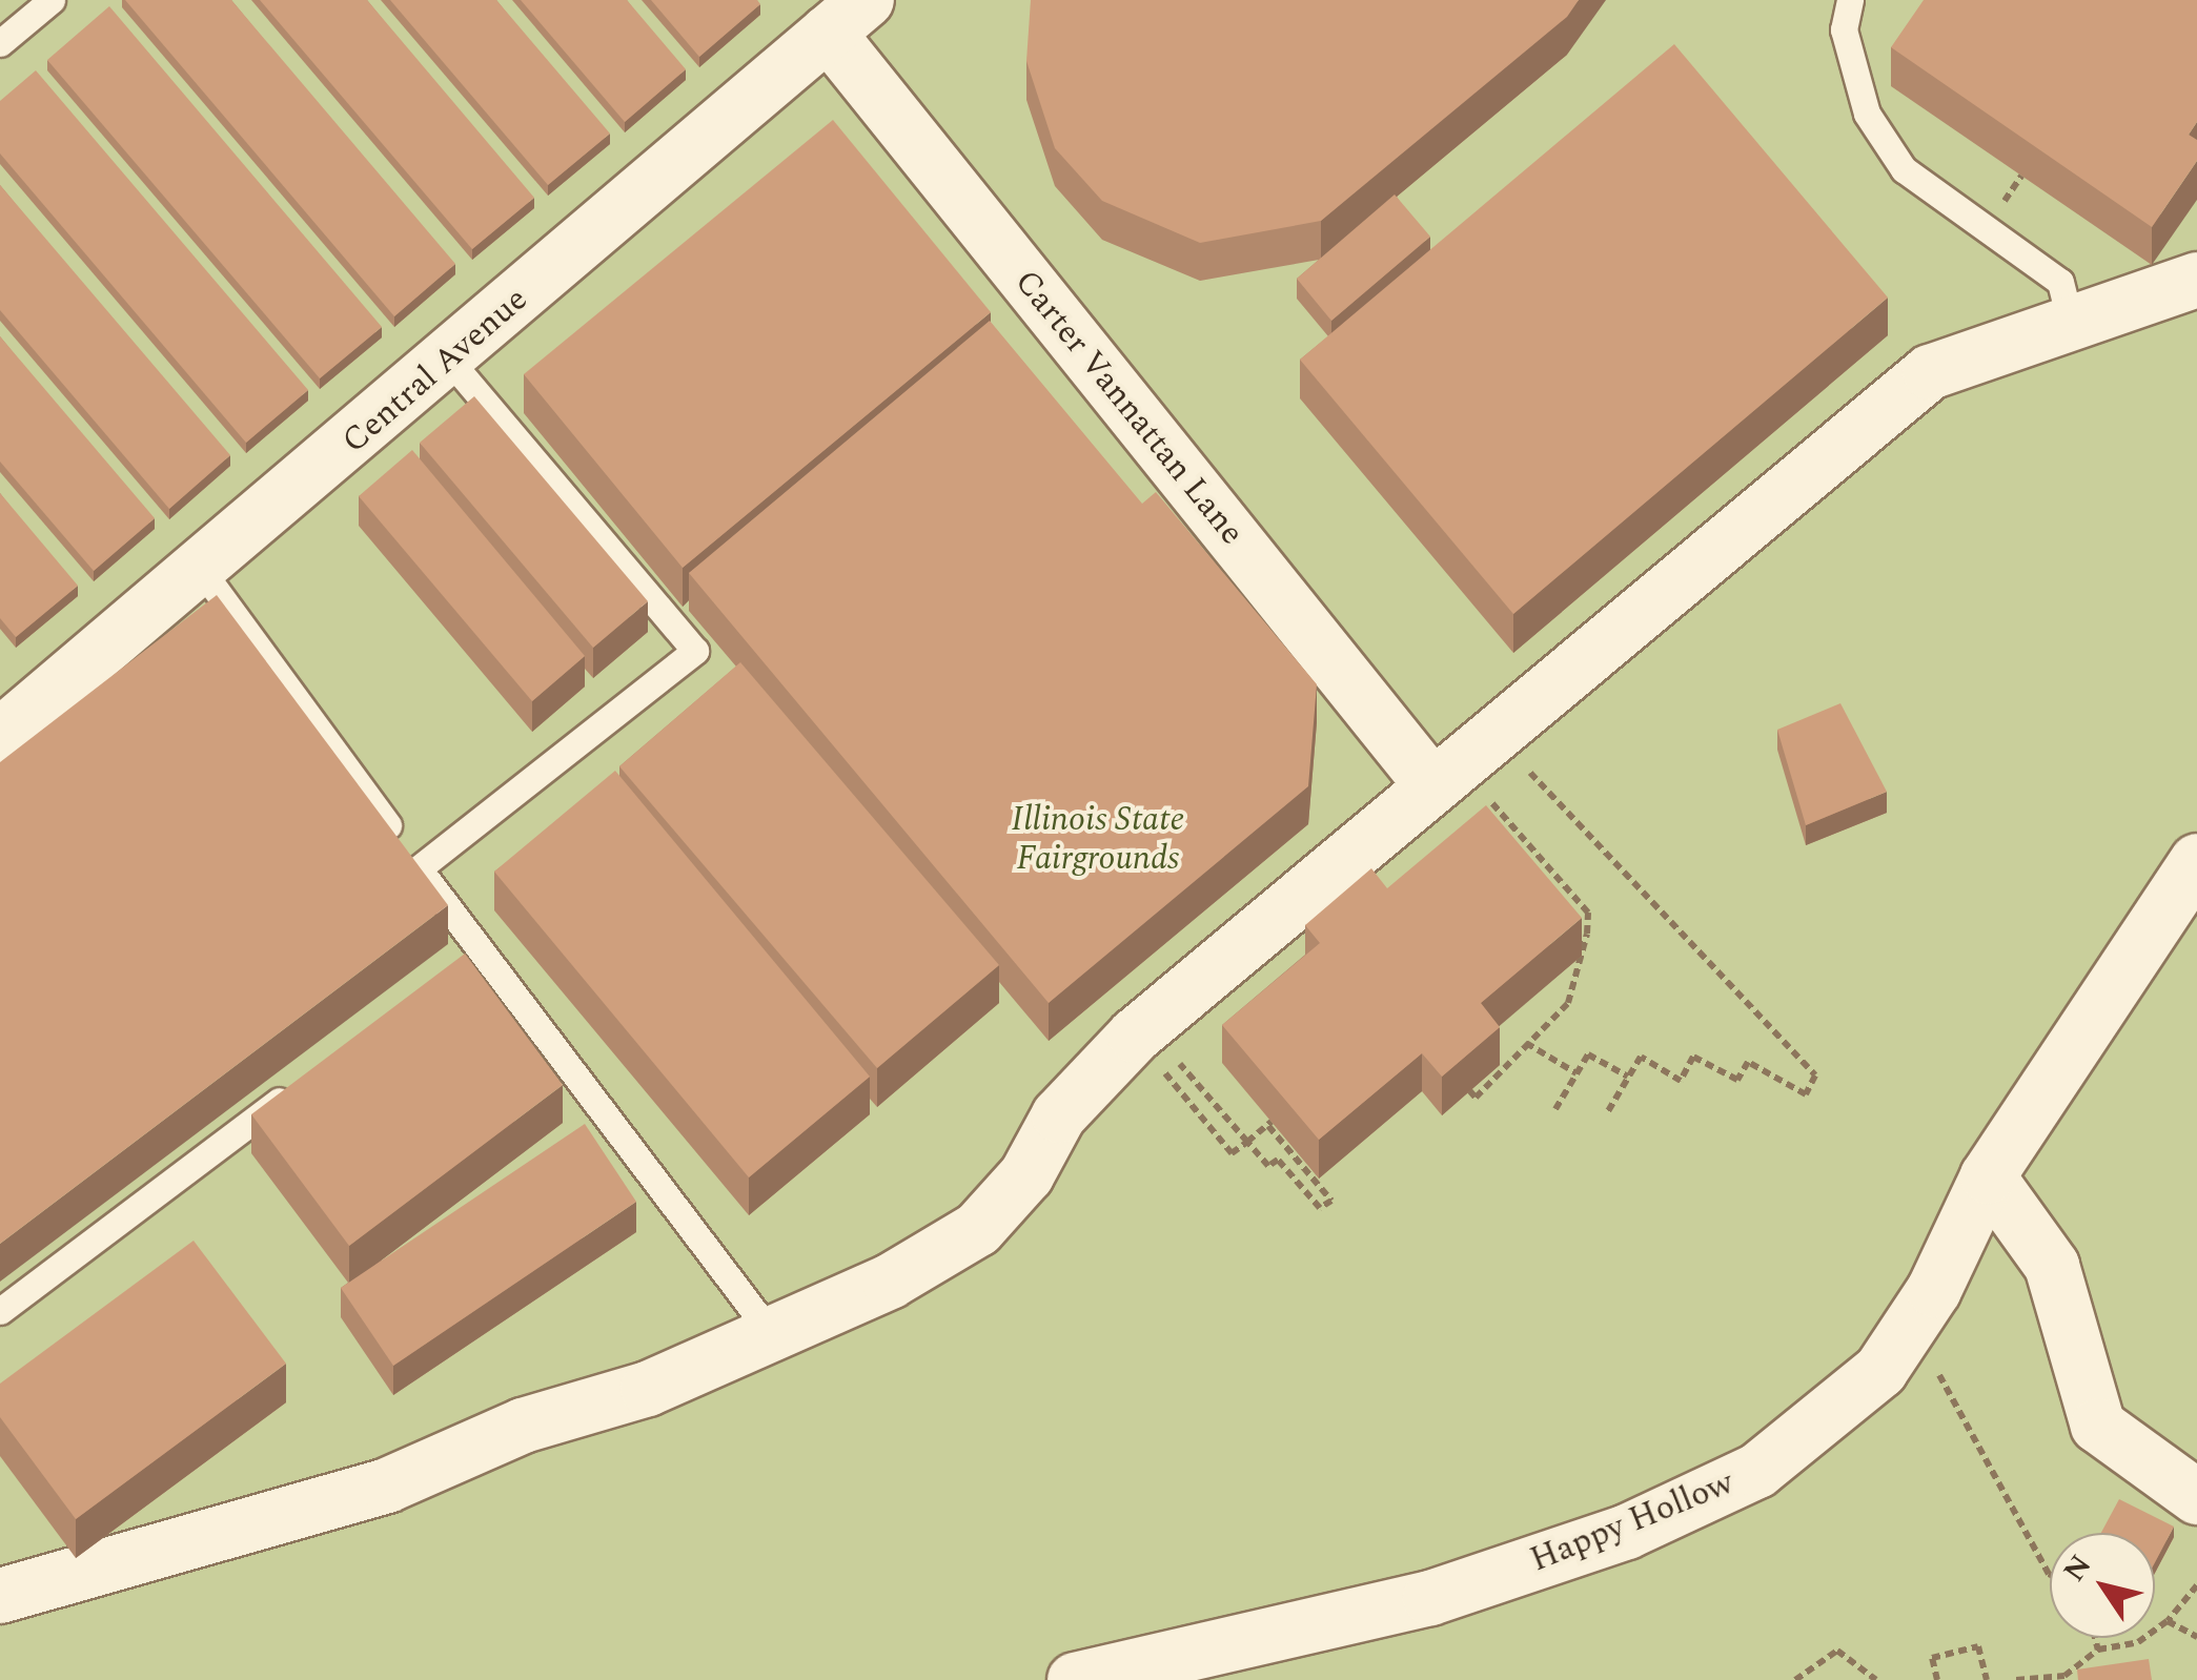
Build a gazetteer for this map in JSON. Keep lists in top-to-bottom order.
{
  "streets": {
    "street": ["Central Avenue", "Carter Vannattan Lane", "Happy Hollow"]
  },
  "crossings": [
    ["Central Avenue", "Carter Vannattan Lane"]
  ],
  "parks": ["Illinois State Fairgrounds"],
  "north": "top left"
}
